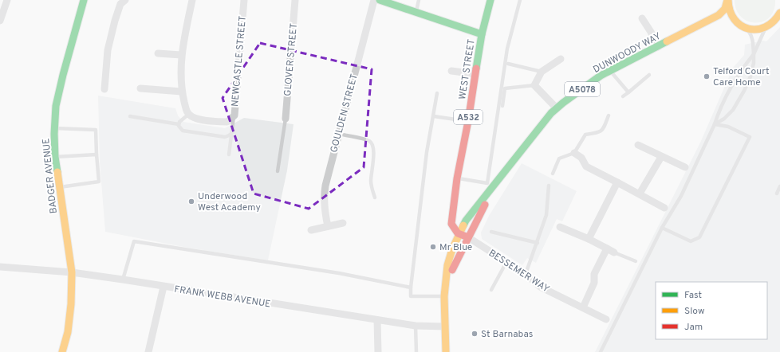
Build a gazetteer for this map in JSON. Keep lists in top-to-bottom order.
{
  "streets": {
    "main road": [
      "DUNWOODY WAY",
      "WEST STREET",
      "A5078",
      "A532",
      "BADGER AVENUE"
    ],
    "street": [
      "GLOVER STREET",
      "NEWCASTLE STREET",
      "GOULDEN STREET",
      "BESSEMER WAY",
      "FRANK WEBB AVENUE"
    ]
  },
  "crossings": [
    ["DUNWOODY WAY", "WEST STREET"],
    ["DUNWOODY WAY", "BESSEMER WAY"],
    ["WEST STREET", "BESSEMER WAY"],
    ["BADGER AVENUE", "FRANK WEBB AVENUE"]
  ],
  "places": [
    "Telford Court Care Home",
    "Underwood West Academy",
    "Mr Blue",
    "St Barnabas"
  ],
  "legend": ["Fast", "Slow", "Jam"]
}
